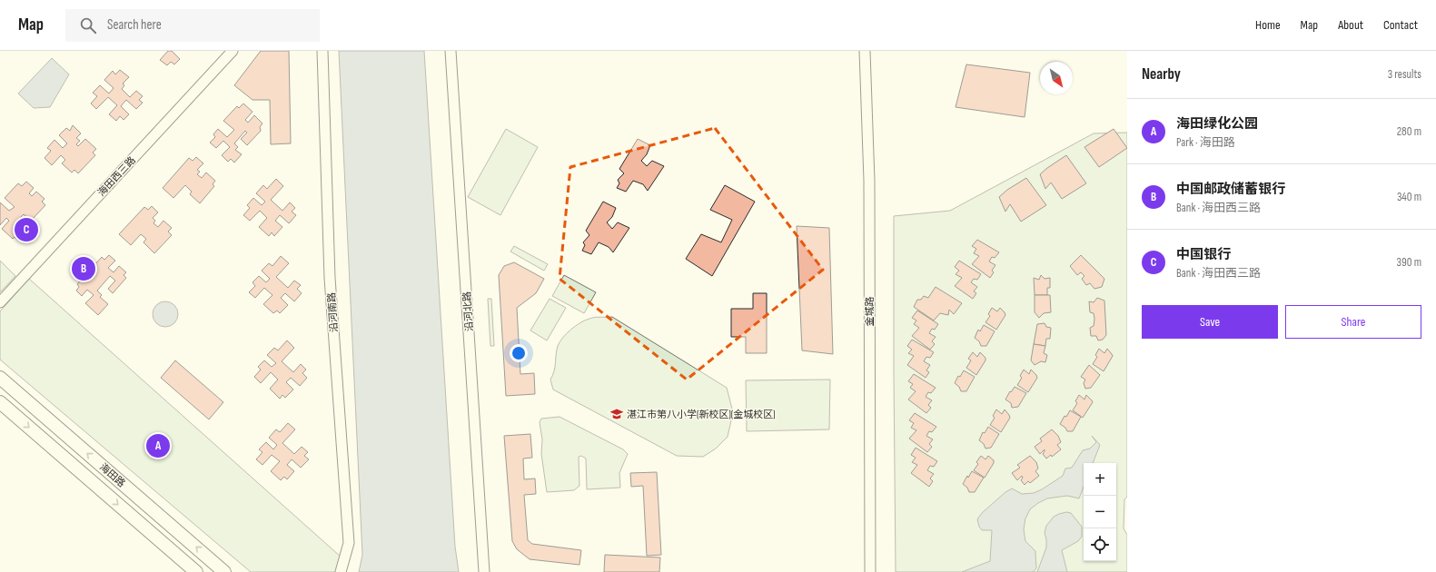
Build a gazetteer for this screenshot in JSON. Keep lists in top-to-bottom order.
{
  "streets": {
    "main road": ["海田路"],
    "street": [
      "海田西三路",
      "沿河北路",
      "金城路",
      "沿河南路"
    ]
  },
  "places": {
    "school or university": ["湛江市第八小学(新校区)(金城校区)"]
  },
  "north": "bottom right",
  "page": {
    "header": "Map",
    "search": "Search here",
    "nav": [
      "Home",
      "Map",
      "About",
      "Contact"
    ],
    "heading": ["Nearby", "3 results"],
    "list": [
      {
        "mark": "A",
        "name": "海田绿化公园",
        "note": "Park · 海田路",
        "value": "280 m"
      },
      {
        "mark": "B",
        "name": "中国邮政储蓄银行",
        "note": "Bank · 海田西三路",
        "value": "340 m"
      },
      {
        "mark": "C",
        "name": "中国银行",
        "note": "Bank · 海田西三路",
        "value": "390 m"
      }
    ],
    "pins": ["C", "B", "A"],
    "buttons": ["Save", "Share"],
    "map_buttons": ["+", "−"]
  }
}
